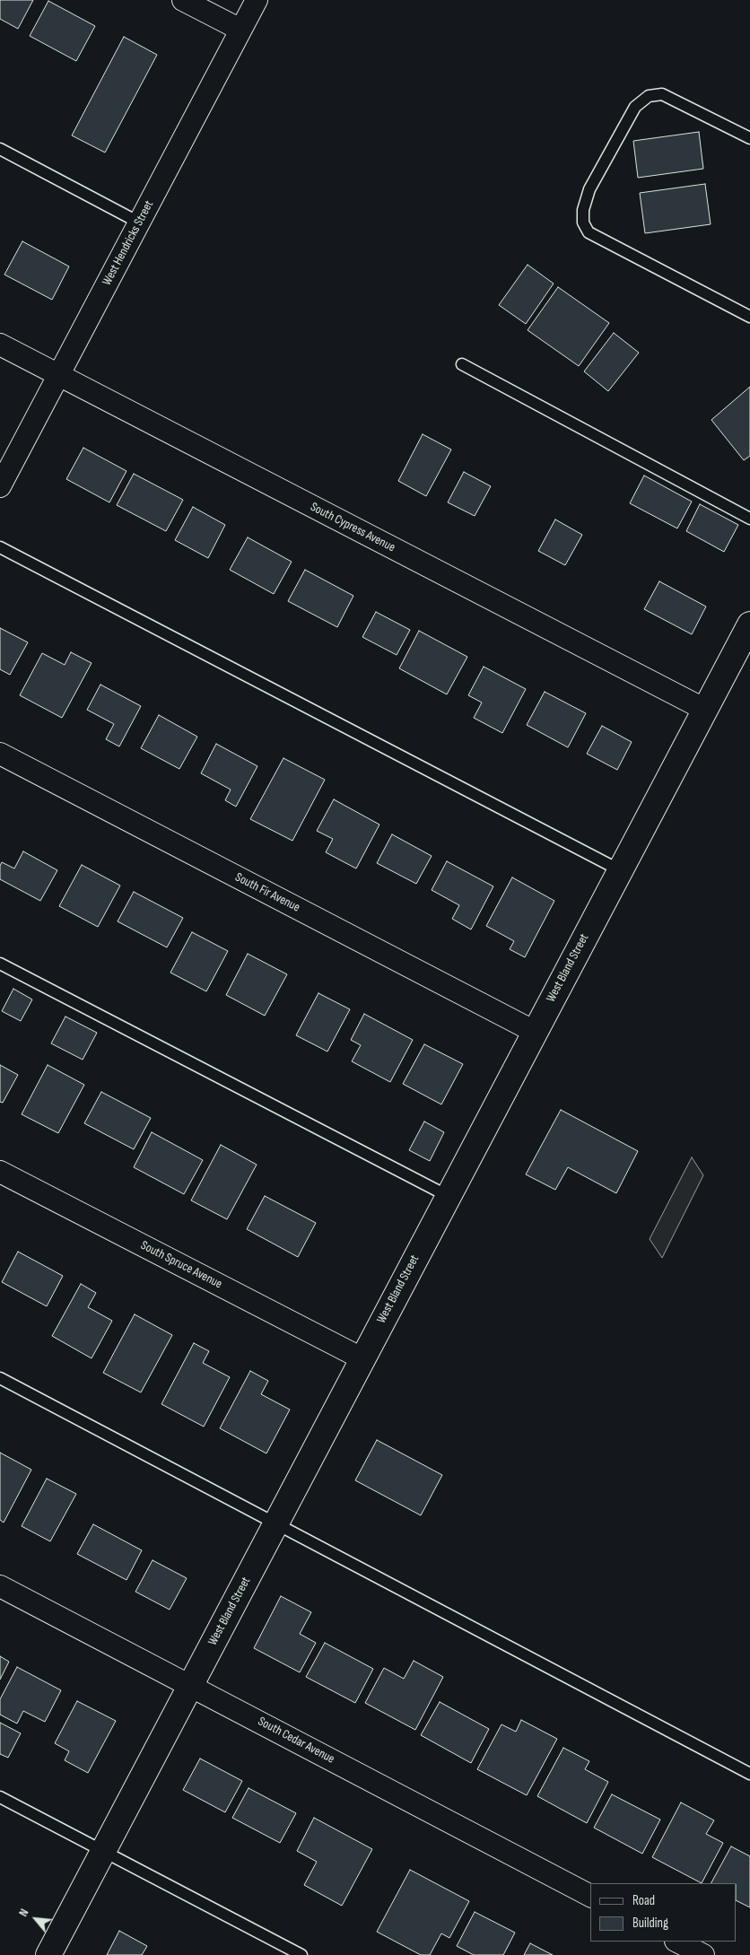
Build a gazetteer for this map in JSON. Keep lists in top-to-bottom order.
{
  "streets": {
    "street": [
      "West Hendricks Street",
      "South Cypress Avenue",
      "South Fir Avenue",
      "West Bland Street",
      "South Spruce Avenue",
      "South Cedar Avenue"
    ]
  },
  "crossings": [
    ["West Hendricks Street", "South Cypress Avenue"],
    ["South Cypress Avenue", "West Bland Street"],
    ["South Fir Avenue", "West Bland Street"],
    ["West Bland Street", "South Spruce Avenue"],
    ["West Bland Street", "South Cedar Avenue"]
  ],
  "legend": ["Road", "Building"],
  "north": "top left"
}
